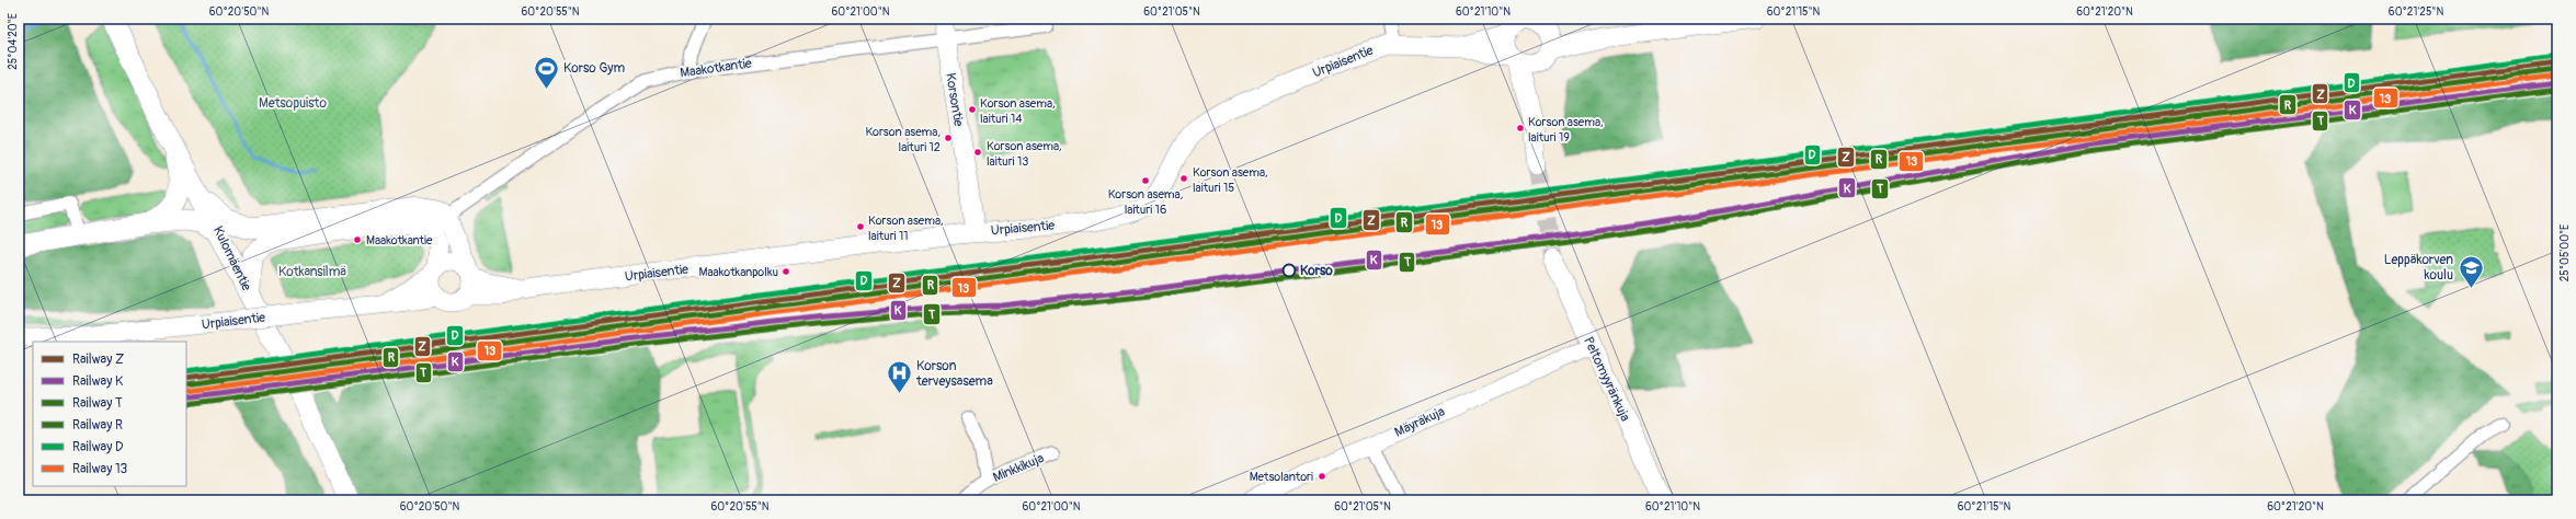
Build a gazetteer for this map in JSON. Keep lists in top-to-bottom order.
{
  "streets": {
    "main road": [
      "Urpiaisentie",
      "Korsontie",
      "Kulomäentie",
      "Peltomyyränkuja"
    ],
    "street": ["Maakotkantie", "Mäyräkuja", "Minkkikuja"]
  },
  "crossings": [
    ["Urpiaisentie", "Korsontie"],
    ["Maakotkantie", "Korsontie"],
    ["Peltomyyränkuja", "Mäyräkuja"]
  ],
  "parks": ["Metsopuisto", "Kotkansilmä"],
  "places": {
    "sports": ["Korso Gym"],
    "other": [
      "Korson asema, laituri 14",
      "Korson asema, laituri 19",
      "Korson asema, laituri 12",
      "Korson asema, laituri 13",
      "Korson asema, laituri 15",
      "Korson asema, laituri 16",
      "Korson asema, laituri 11",
      "Maakotkantie",
      "Korso",
      "Maakotkanpolku",
      "Metsolantori"
    ],
    "school or university": ["Leppäkorven koulu"],
    "hospital": ["Korson terveysasema"]
  },
  "lines": [
    "rail line D",
    "rail line Z",
    "rail line R",
    "rail line 13",
    "rail line K",
    "rail line T"
  ],
  "legend": [
    "Railway Z",
    "Railway K",
    "Railway T",
    "Railway R",
    "Railway D",
    "Railway 13"
  ],
  "coordinates": [
    "60°20'50\"N",
    "60°20'55\"N",
    "60°21'00\"N",
    "60°21'05\"N",
    "60°21'10\"N",
    "60°21'15\"N",
    "60°21'20\"N",
    "60°21'25\"N",
    "25°04'20\"E",
    "25°05'00\"E"
  ]
}
